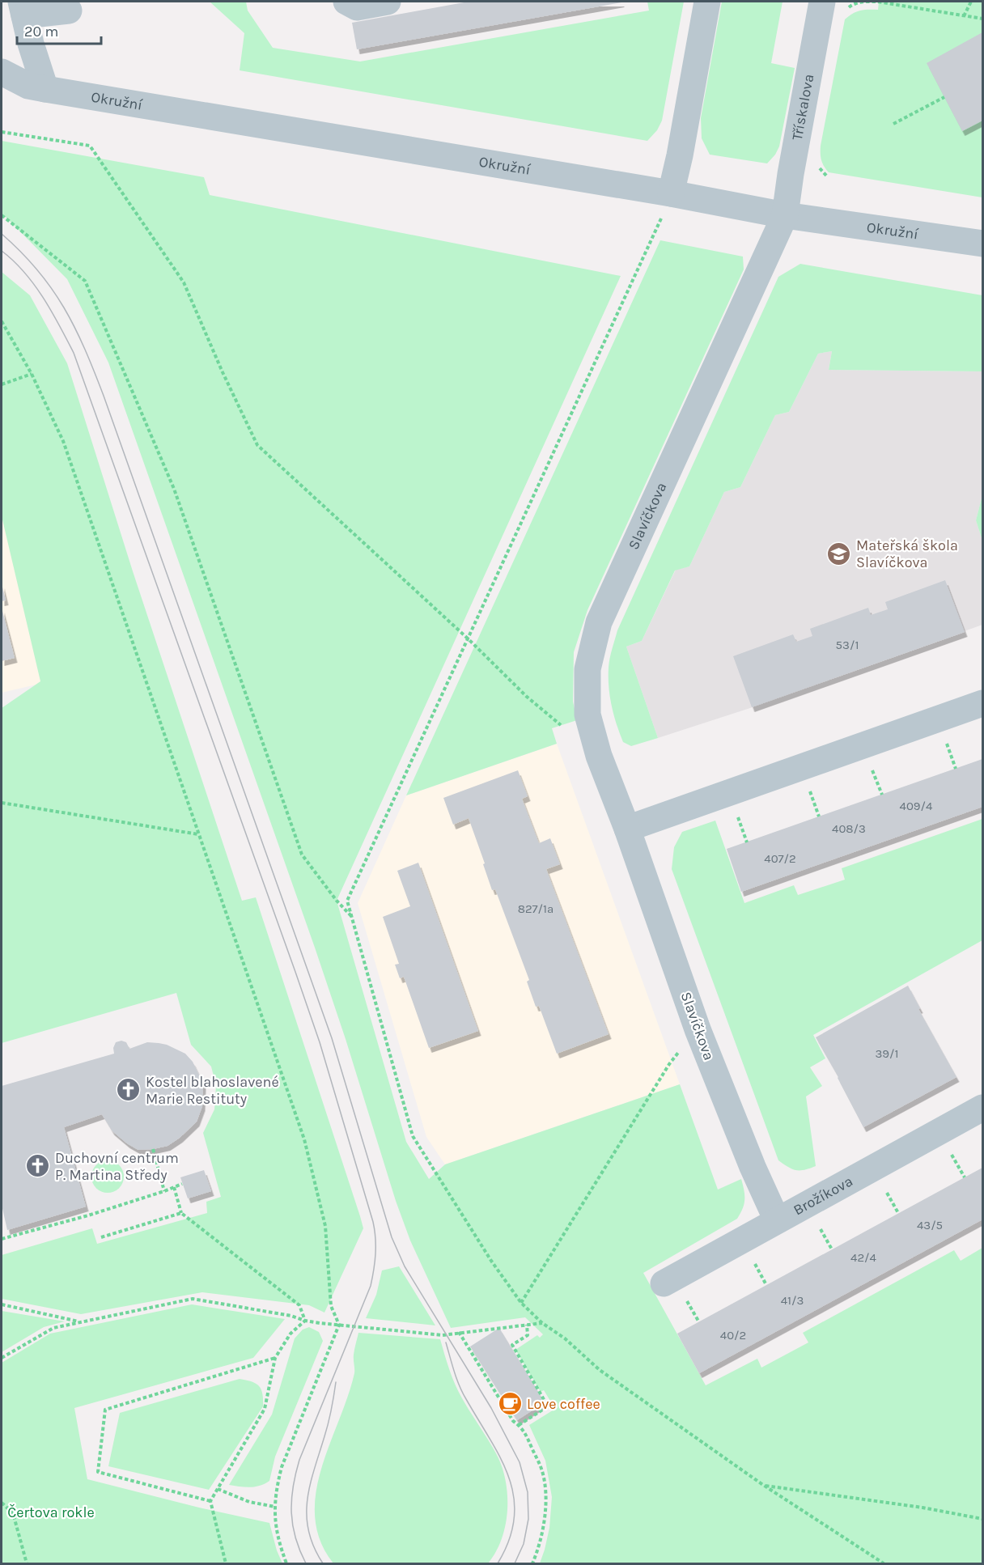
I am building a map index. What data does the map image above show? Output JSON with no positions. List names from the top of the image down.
{
  "streets": {
    "street": [
      "Okružní",
      "Třískalova",
      "Slavíčkova",
      "Brožíkova"
    ]
  },
  "crossings": [
    ["Okružní", "Třískalova"],
    ["Okružní", "Slavíčkova"],
    ["Třískalova", "Slavíčkova"],
    ["Slavíčkova", "Brožíkova"]
  ],
  "parks": ["Čertova rokle"],
  "places": {
    "school or university": ["Mateřská škola Slavíčkova"],
    "church": ["Kostel blahoslavené Marie Restituty", "Duchovní centrum P. Martina Středy"],
    "cafe": ["Love coffee"]
  },
  "house_numbers": [
    "53/1",
    "409/4",
    "408/3",
    "407/2",
    "827/1a",
    "39/1",
    "43/5",
    "42/4",
    "41/3",
    "40/2"
  ],
  "scale_bar": "20 m"
}
